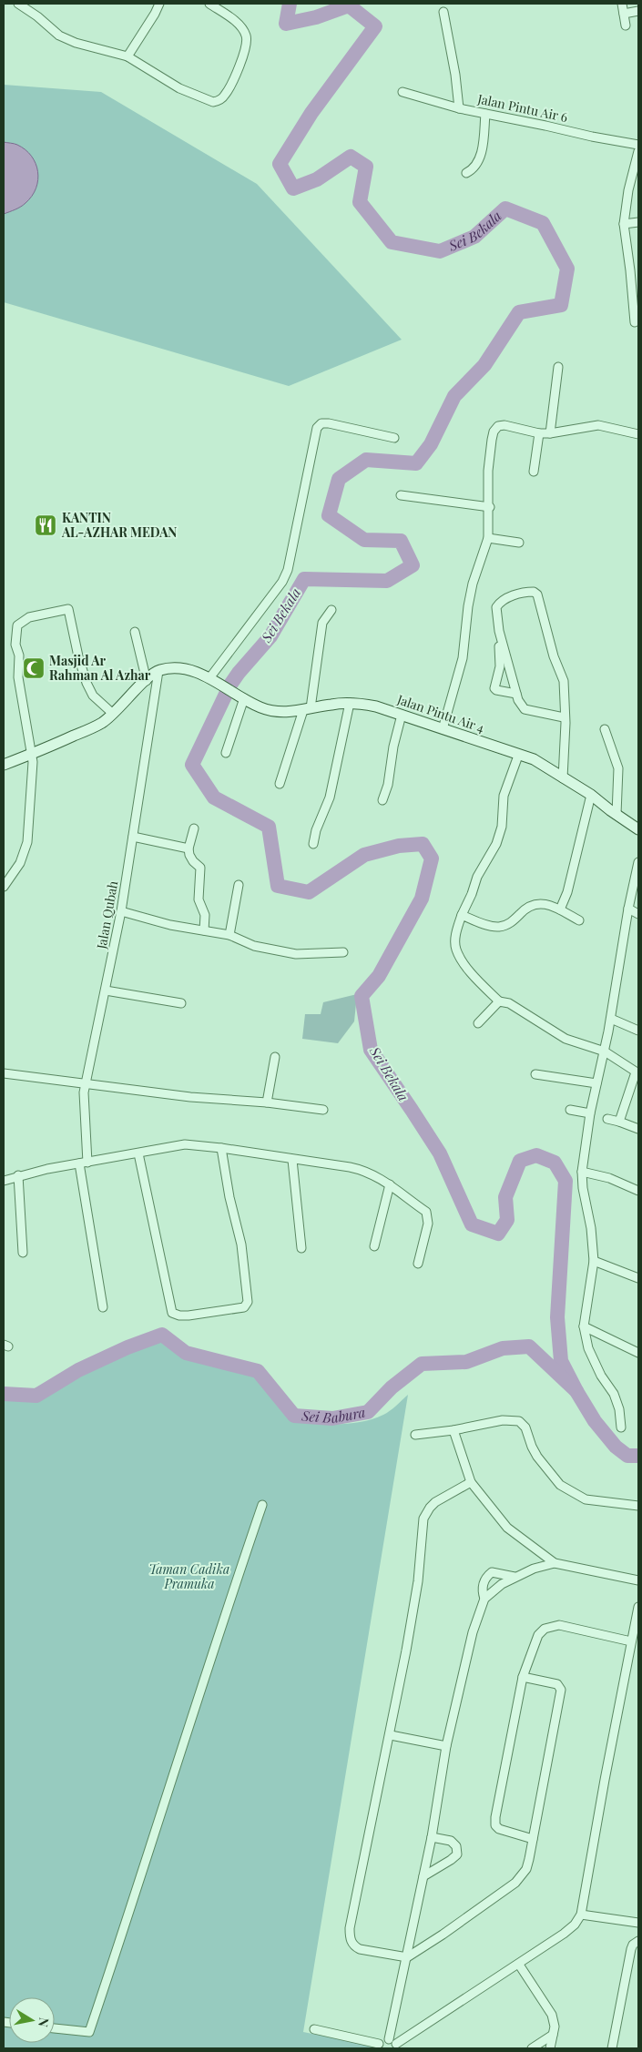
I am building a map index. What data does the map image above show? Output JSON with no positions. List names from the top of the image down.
{
  "streets": {
    "main road": ["Jalan Pintu Air 4"],
    "street": ["Jalan Pintu Air 6", "Jalan Qubah"]
  },
  "crossings": [
    ["Jalan Pintu Air 4", "Jalan Qubah"]
  ],
  "water": ["Sei Bekala", "Sei Babura"],
  "parks": ["Taman Cadika Pramuka"],
  "places": {
    "restaurant": ["KANTIN AL-AZHAR MEDAN"],
    "mosque": ["Masjid Ar Rahman Al Azhar"]
  },
  "north": "right"
}
